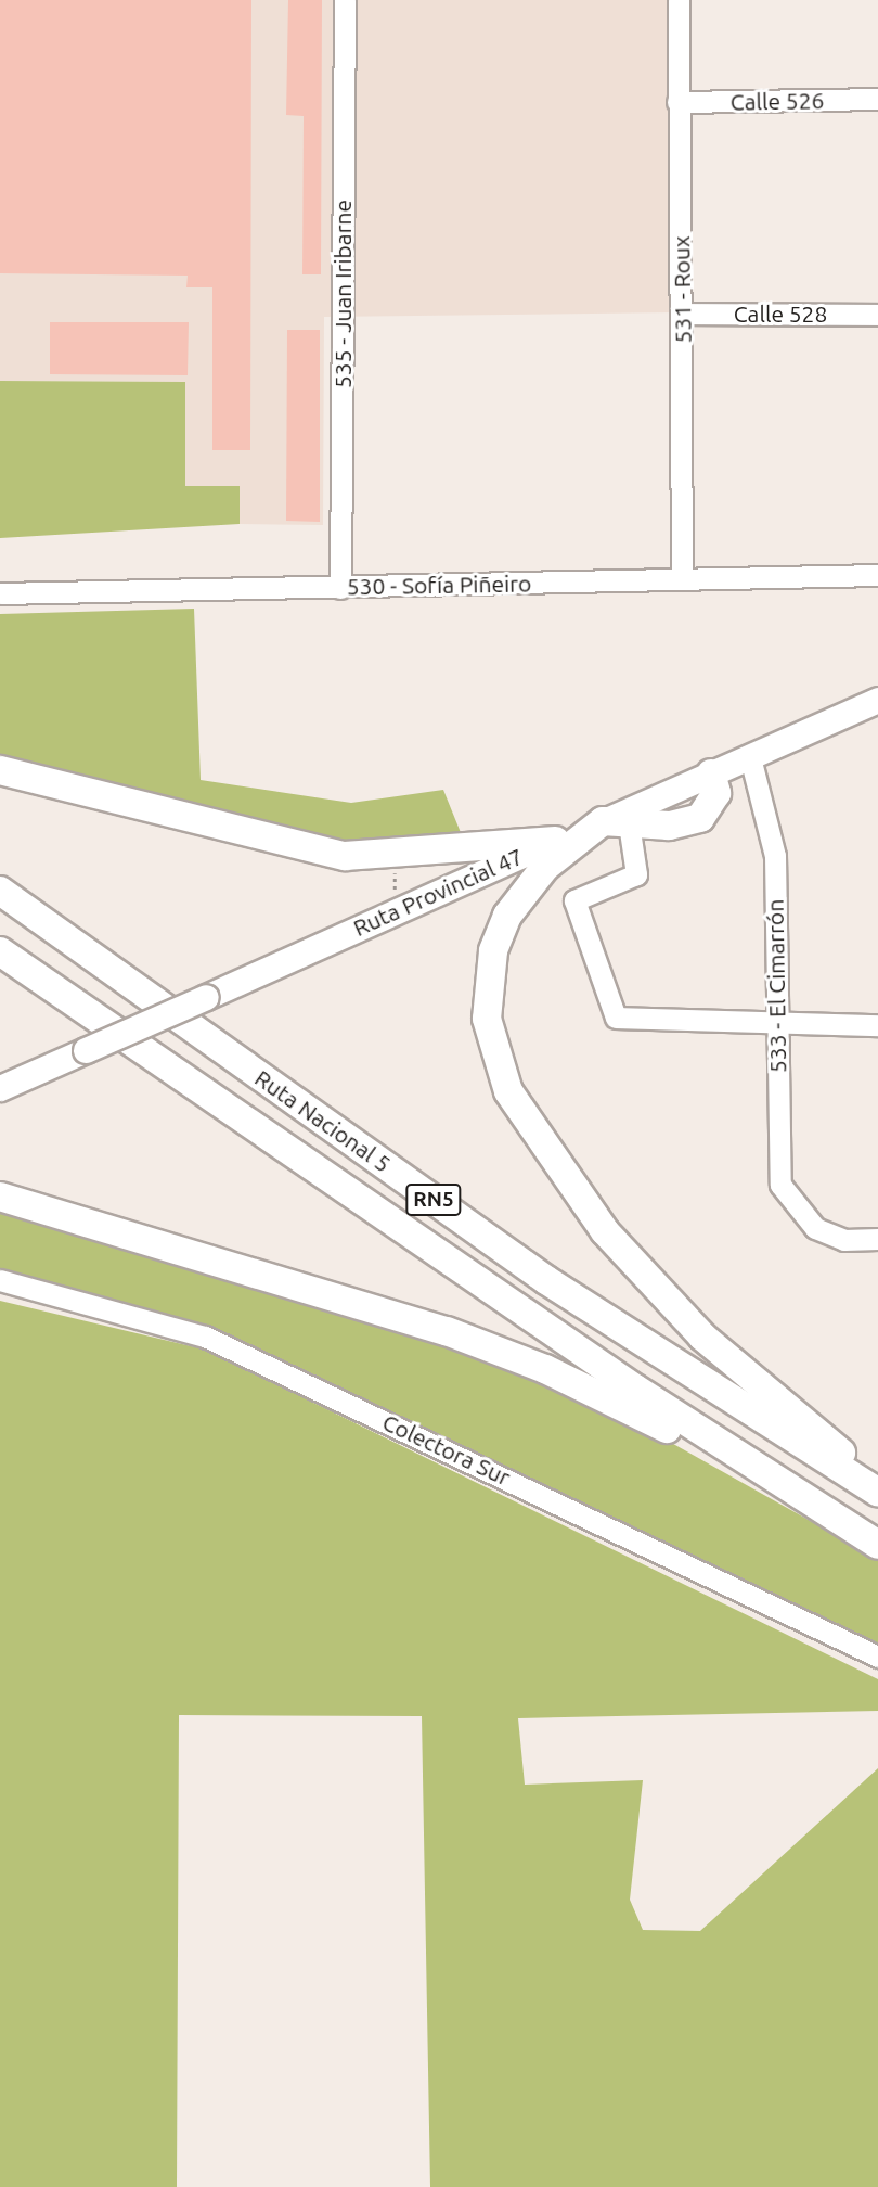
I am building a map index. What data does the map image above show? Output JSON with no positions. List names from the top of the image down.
{
  "streets": {
    "highway": ["Ruta Nacional 5", "RN5"],
    "main road": ["Ruta Provincial 47"],
    "street": [
      "Calle 526",
      "531 - Roux",
      "535 - Juan Iribarne",
      "Calle 528",
      "530 - Sofía Piñeiro",
      "533 - El Cimarrón",
      "Colectora Sur"
    ]
  },
  "crossings": [
    ["Calle 526", "531 - Roux"],
    ["531 - Roux", "Calle 528"],
    ["531 - Roux", "530 - Sofía Piñeiro"],
    ["535 - Juan Iribarne", "530 - Sofía Piñeiro"]
  ]
}
